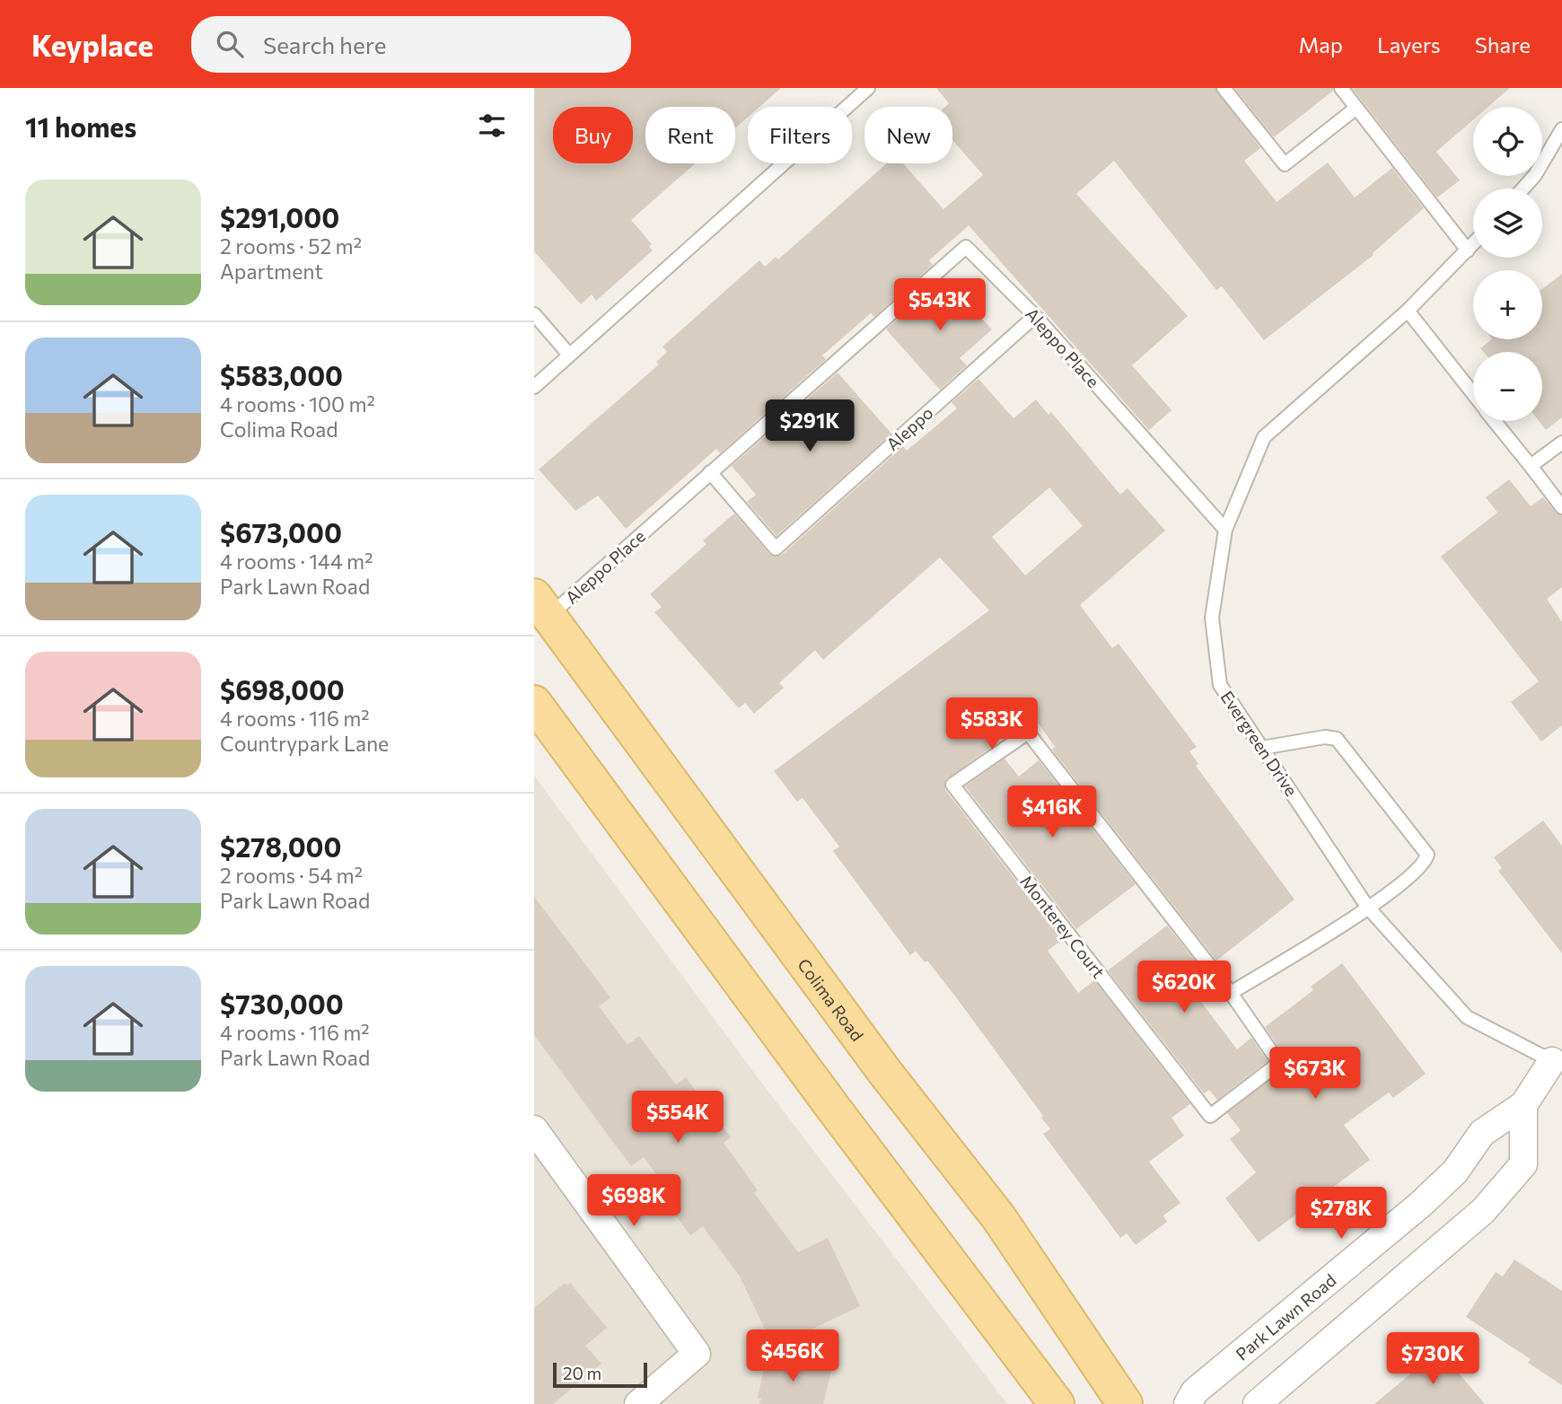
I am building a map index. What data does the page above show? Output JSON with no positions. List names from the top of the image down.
{
  "streets": {
    "main road": ["Colima Road"],
    "street": ["Park Lawn Road"],
    "lane": [
      "Aleppo Place",
      "Aleppo",
      "Evergreen Drive",
      "Monterey Court"
    ]
  },
  "crossings": [
    ["Aleppo Place", "Aleppo"],
    ["Aleppo Place", "Evergreen Drive"],
    ["Aleppo Place", "Colima Road"],
    ["Evergreen Drive", "Park Lawn Road"]
  ],
  "scale_bar": "20 m",
  "page": {
    "header": "Keyplace",
    "search": "Search here",
    "nav": ["Map", "Layers", "Share"],
    "heading": "11 homes",
    "map_buttons": ["+", "−"],
    "chip": [
      "Buy",
      "Rent",
      "Filters",
      "New"
    ],
    "list": [
      {
        "name": "$291,000",
        "note": "2 rooms · 52 m² · Apartment"
      },
      {
        "name": "$583,000",
        "note": "4 rooms · 100 m² · Colima Road"
      },
      {
        "name": "$673,000",
        "note": "4 rooms · 144 m² · Park Lawn Road"
      },
      {
        "name": "$698,000",
        "note": "4 rooms · 116 m² · Countrypark Lane"
      },
      {
        "name": "$278,000",
        "note": "2 rooms · 54 m² · Park Lawn Road"
      },
      {
        "name": "$730,000",
        "note": "4 rooms · 116 m² · Park Lawn Road"
      }
    ],
    "price": [
      "$543K",
      "$291K",
      "$583K",
      "$416K",
      "$620K",
      "$673K",
      "$554K",
      "$698K",
      "$278K",
      "$456K",
      "$730K"
    ],
    "scale": "20 m"
  }
}
